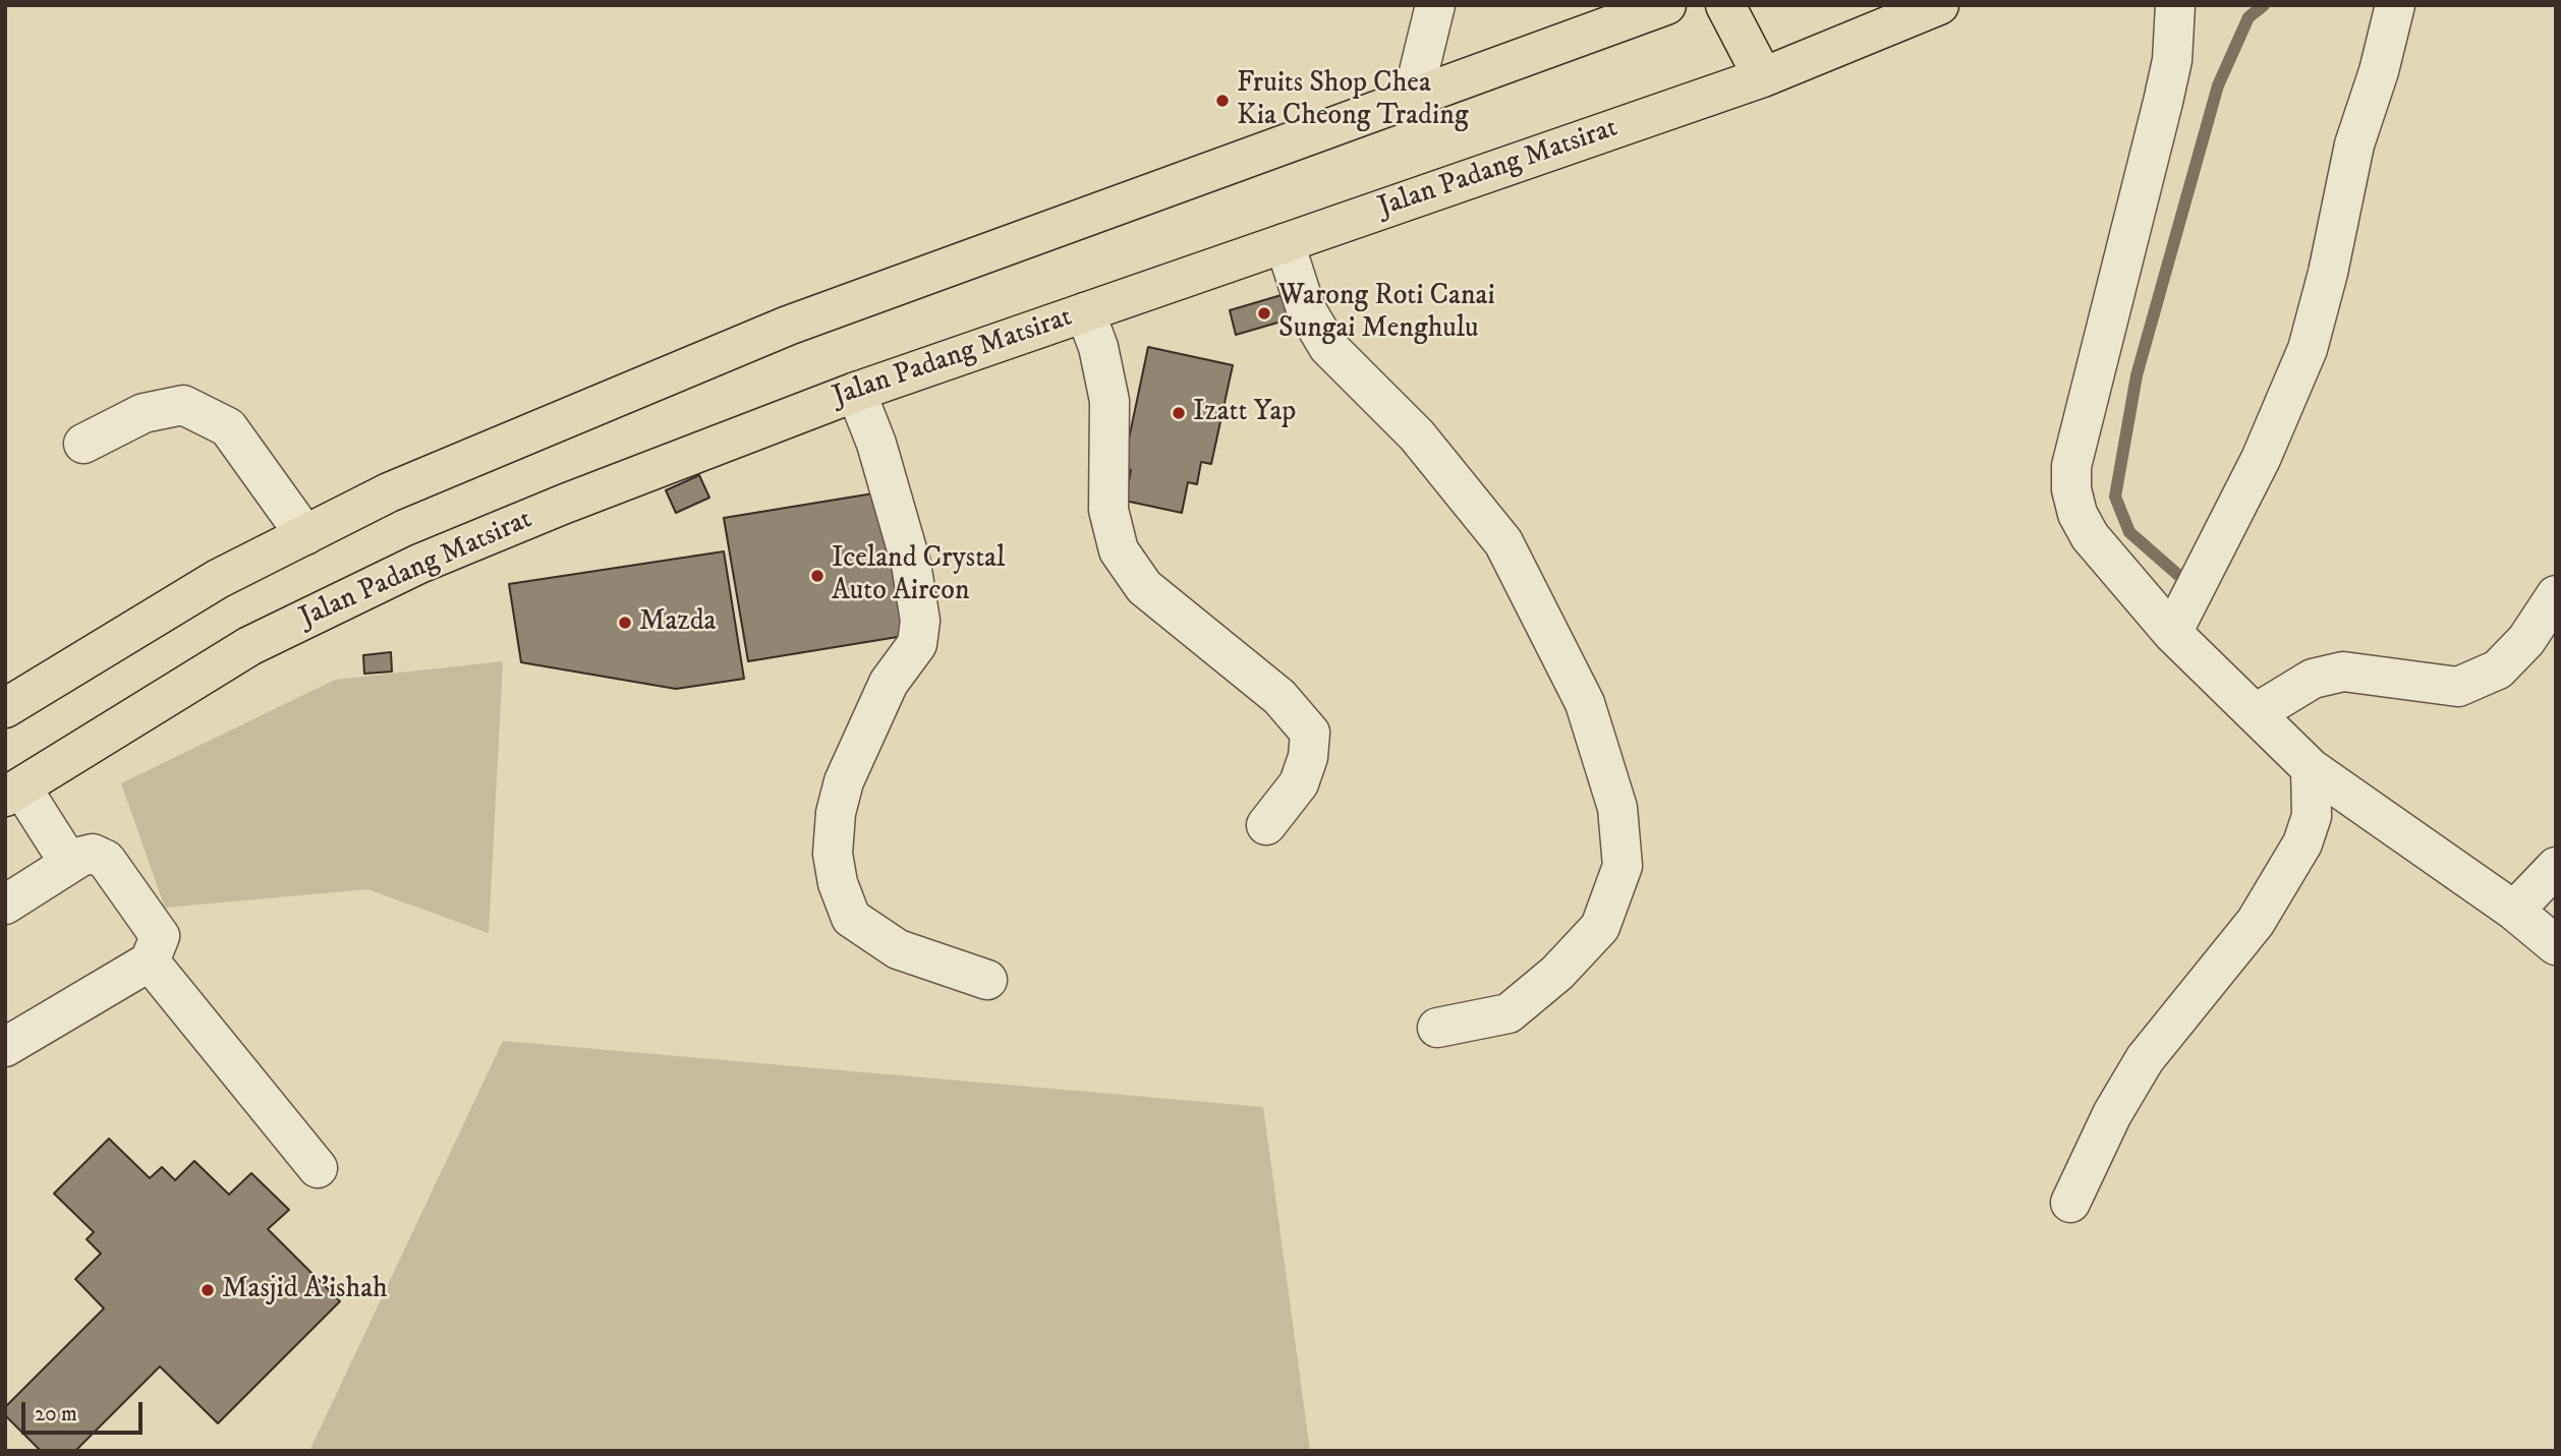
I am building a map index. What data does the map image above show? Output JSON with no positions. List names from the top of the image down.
{
  "streets": {
    "main road": ["Jalan Padang Matsirat"]
  },
  "places": [
    "Fruits Shop Chea Kia Cheong Trading",
    "Warong Roti Canai Sungai Menghulu",
    "Izatt Yap",
    "Iceland Crystal Auto Aircon",
    "Mazda",
    "Masjid A'ishah"
  ],
  "scale_bar": "20 m"
}
